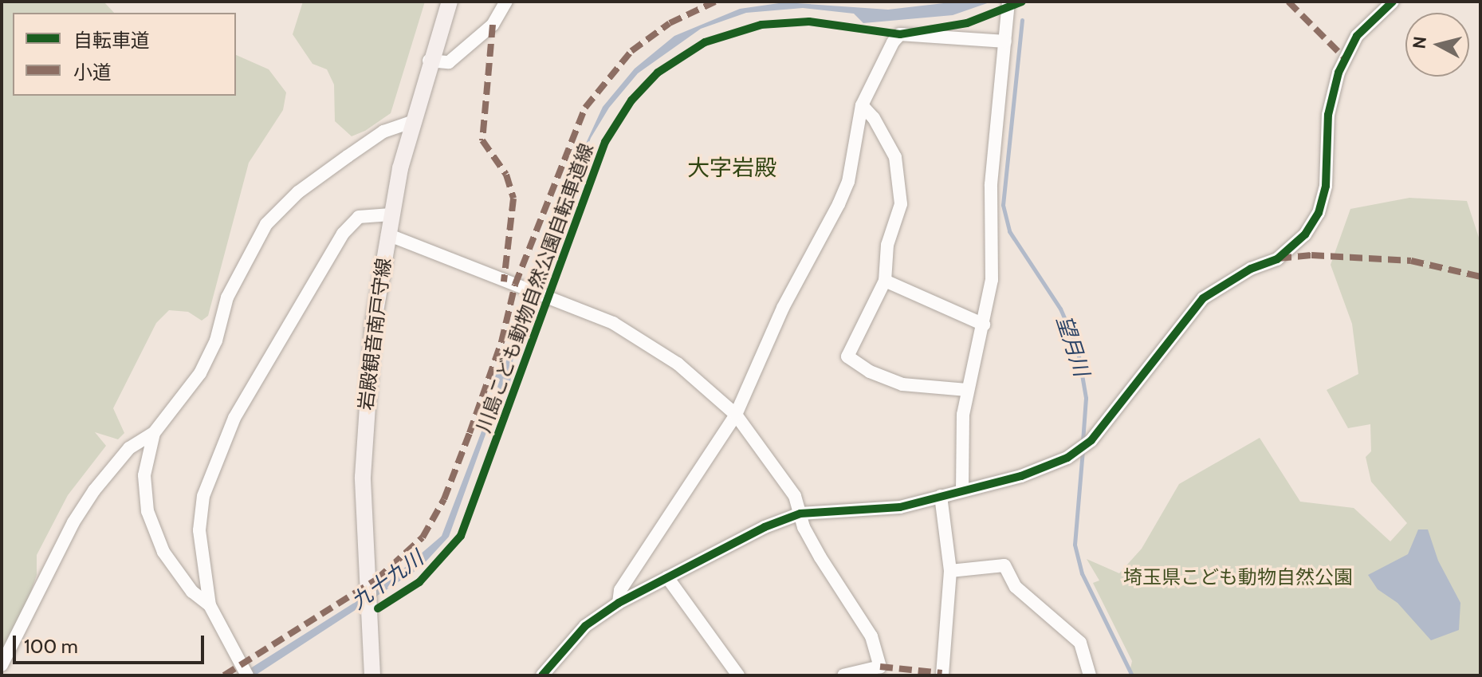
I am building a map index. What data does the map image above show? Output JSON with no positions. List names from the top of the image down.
{
  "streets": {
    "main road": ["岩殿観音南戸守線"],
    "cycle path": ["川島こども動物自然公園自転車道線"]
  },
  "districts": ["大字岩殿"],
  "water": ["望月川", "九十九川"],
  "parks": ["埼玉県こども動物自然公園"],
  "legend": ["自転車道", "小道"],
  "scale_bar": "100 m",
  "north": "left"
}
